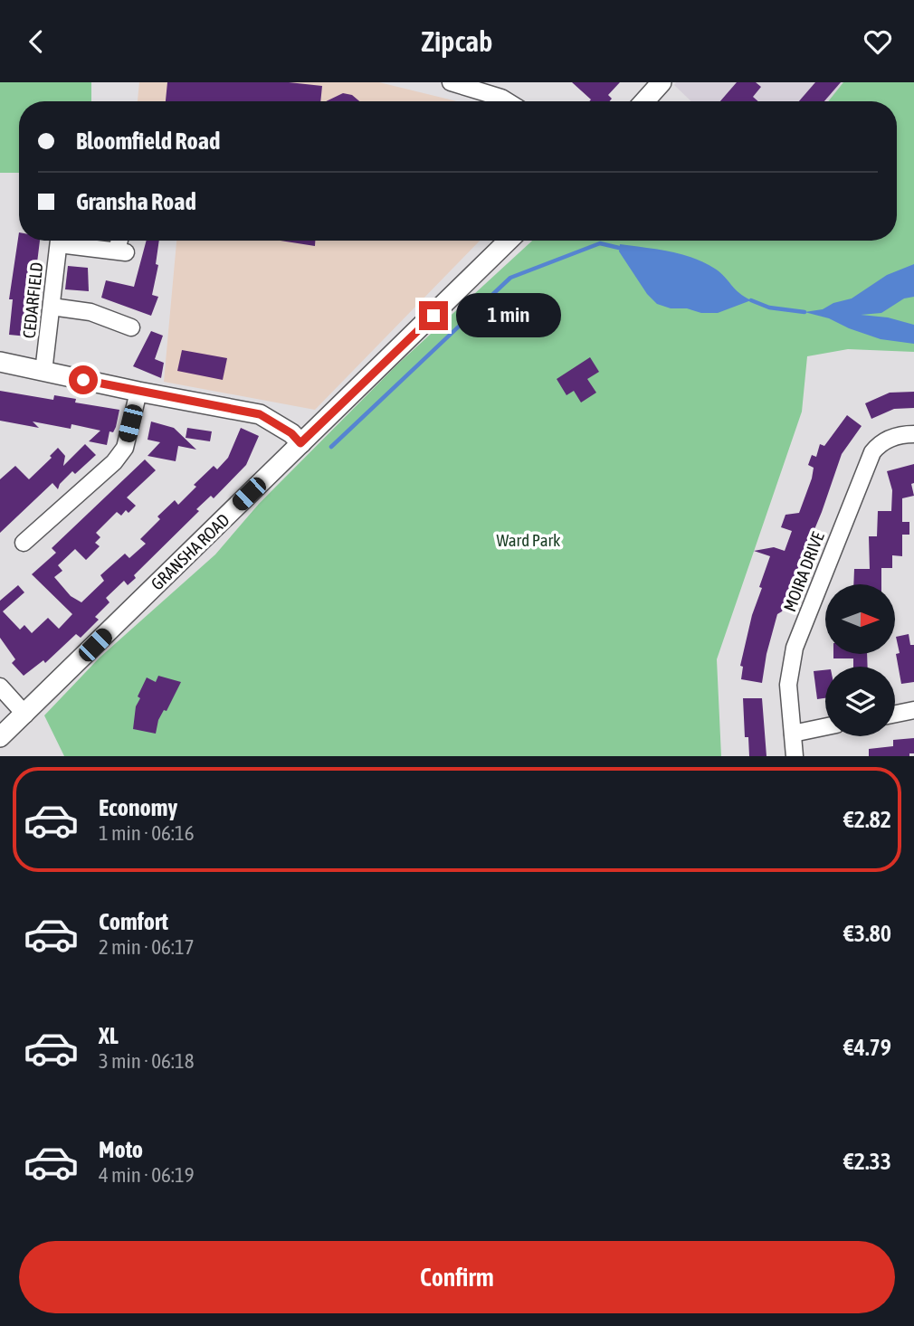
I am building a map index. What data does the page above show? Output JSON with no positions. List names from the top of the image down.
{
  "streets": {
    "street": ["CEDARFIELD", "GRANSHA ROAD", "MOIRA DRIVE"]
  },
  "parks": ["Ward Park"],
  "north": "right",
  "page": {
    "header": "Zipcab",
    "banner": ["Bloomfield Road", "Gransha Road"],
    "bubble": "1 min",
    "list": [
      {
        "name": "Economy",
        "note": "1 min · 06:16",
        "value": "€2.82"
      },
      {
        "name": "Comfort",
        "note": "2 min · 06:17",
        "value": "€3.80"
      },
      {
        "name": "XL",
        "note": "3 min · 06:18",
        "value": "€4.79"
      },
      {
        "name": "Moto",
        "note": "4 min · 06:19",
        "value": "€2.33"
      }
    ],
    "buttons": "Confirm"
  }
}
